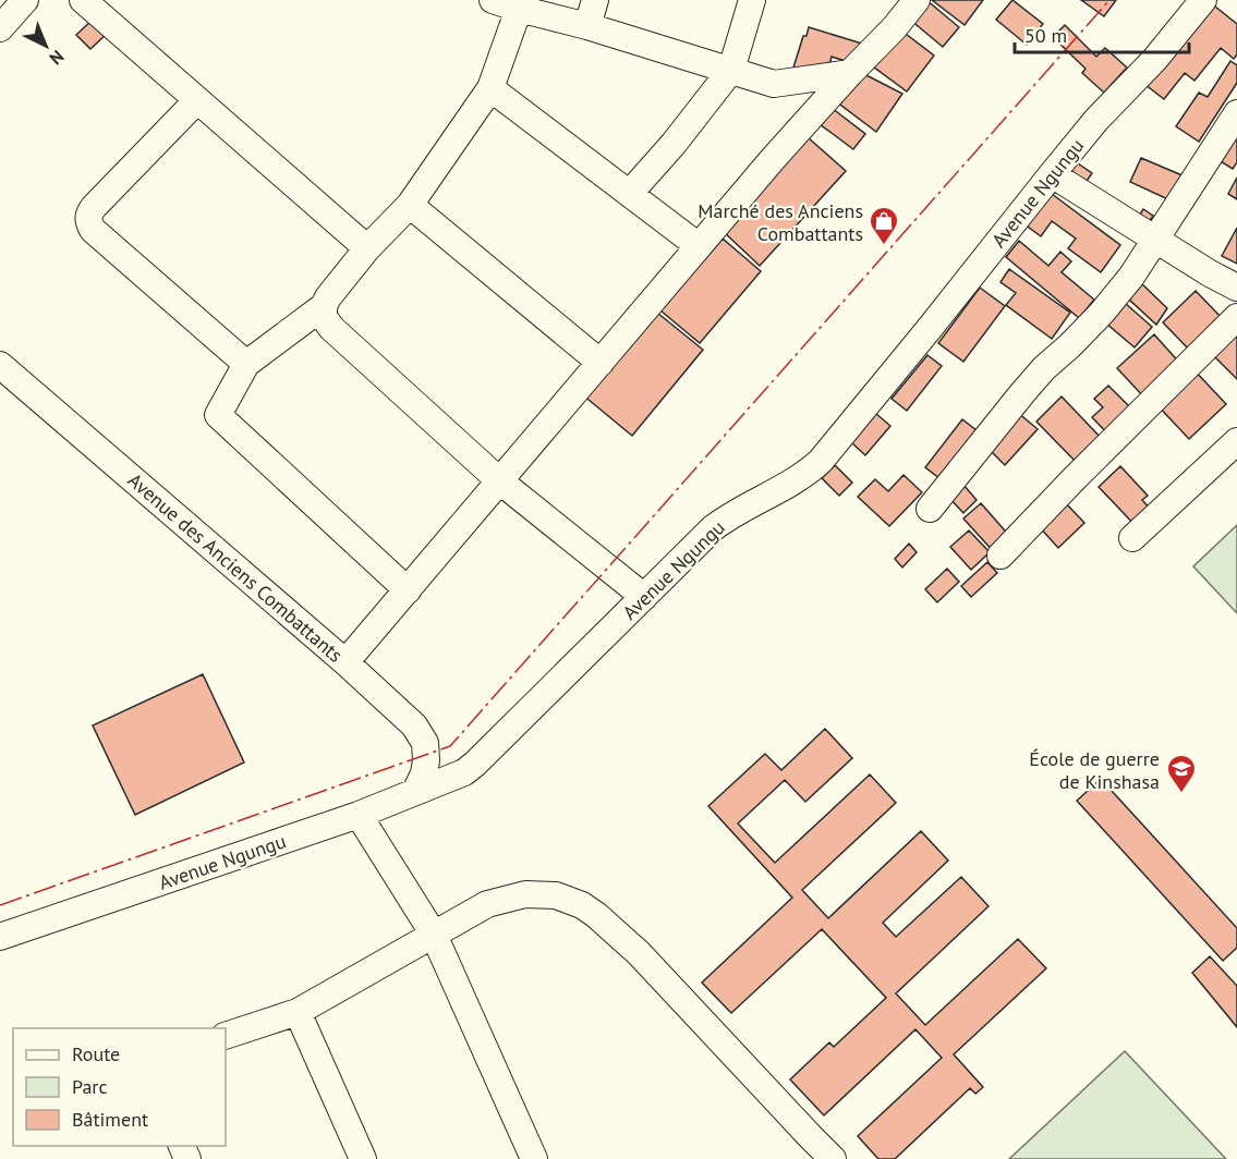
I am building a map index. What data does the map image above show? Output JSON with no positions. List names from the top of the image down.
{
  "streets": {
    "street": ["Avenue Ngungu", "Avenue des Anciens Combattants"]
  },
  "crossings": [
    ["Avenue Ngungu", "Avenue des Anciens Combattants"]
  ],
  "places": {
    "shop": ["Marché des Anciens Combattants"],
    "school or university": ["École de guerre de Kinshasa"]
  },
  "legend": ["Route", "Parc", "Bâtiment"],
  "scale_bar": "50 m",
  "north": "bottom right"
}
